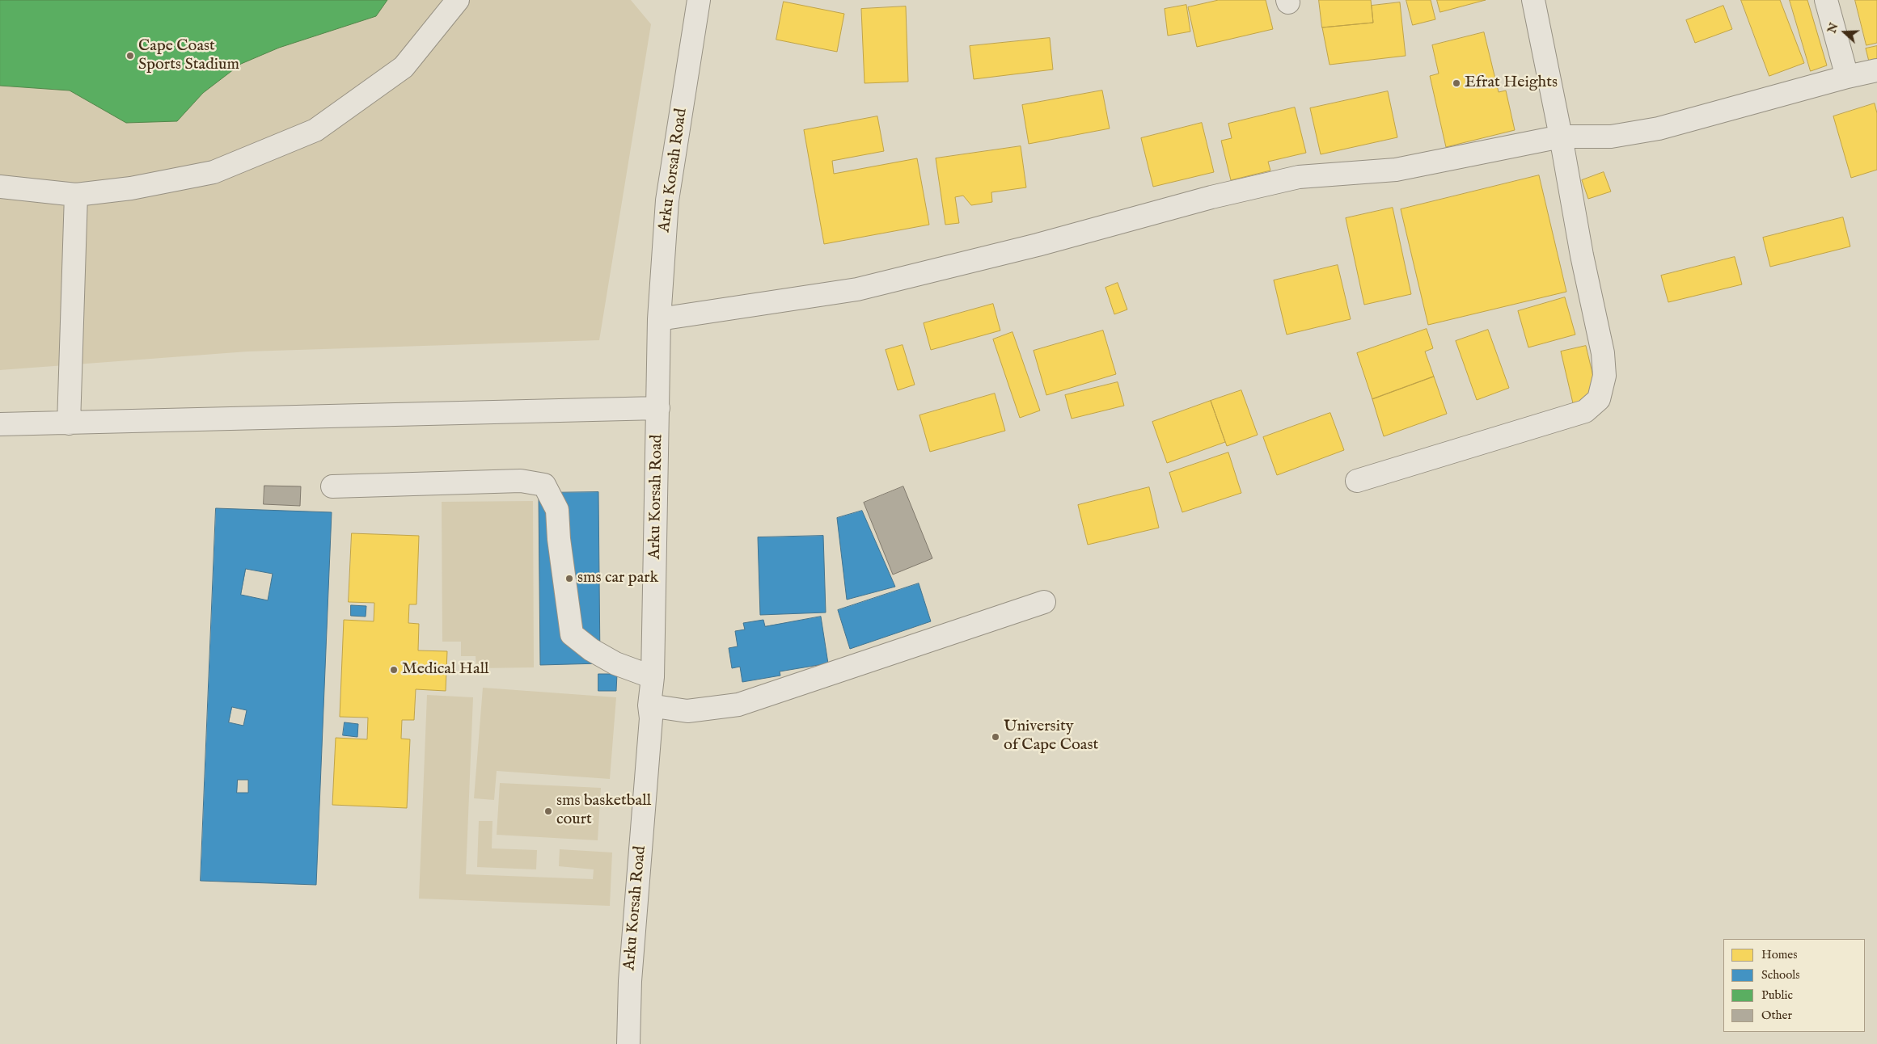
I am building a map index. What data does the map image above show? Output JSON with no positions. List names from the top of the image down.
{
  "streets": {
    "street": ["Arku Korsah Road"]
  },
  "places": [
    "Cape Coast Sports Stadium",
    "Efrat Heights",
    "sms car park",
    "Medical Hall",
    "University of Cape Coast",
    "sms basketball court"
  ],
  "legend": [
    "Homes",
    "Schools",
    "Public",
    "Other"
  ],
  "north": "left"
}
